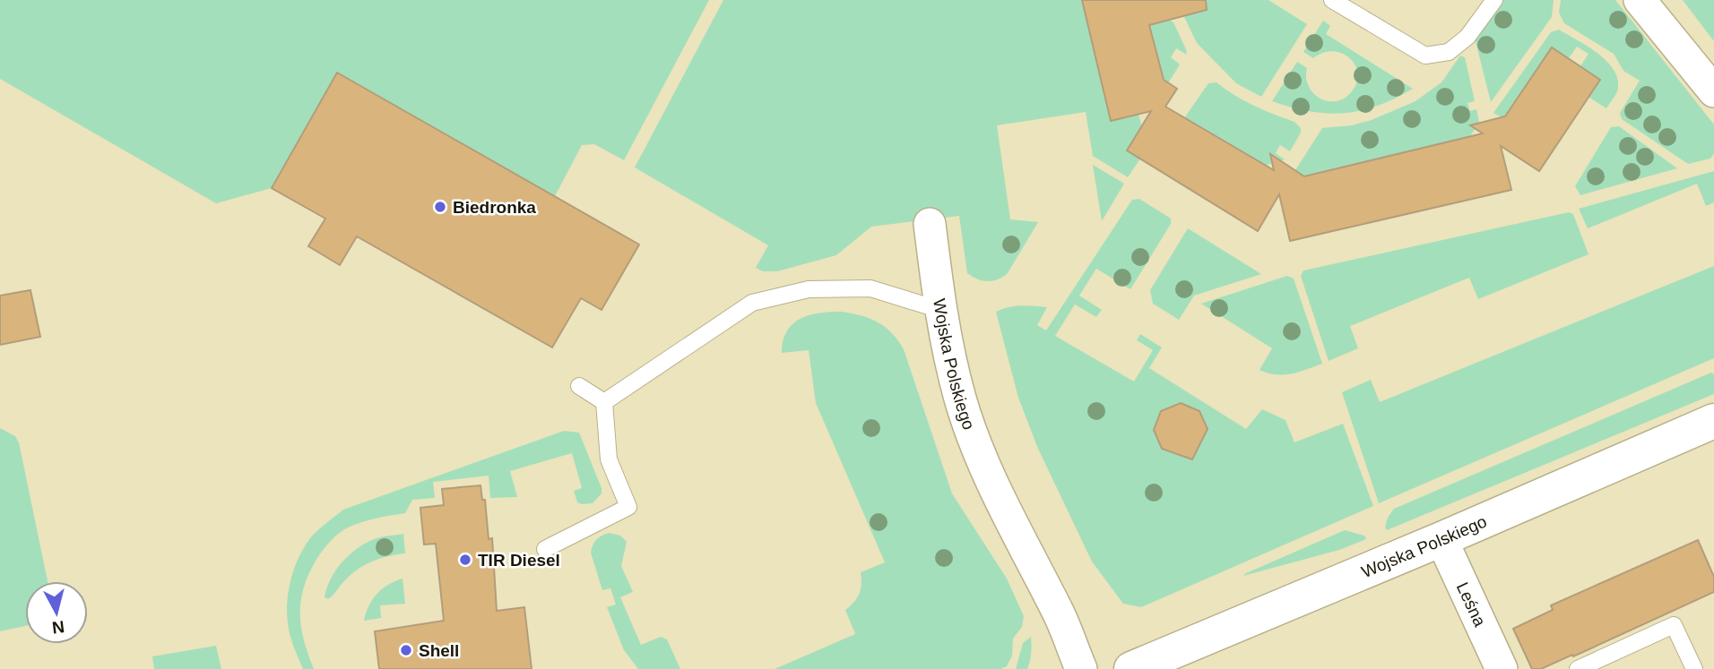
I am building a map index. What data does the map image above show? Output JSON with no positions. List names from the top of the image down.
{
  "streets": {
    "main road": ["Wojska Polskiego"],
    "street": ["Leśna"]
  },
  "crossings": [
    ["Wojska Polskiego", "Leśna"]
  ],
  "places": ["Biedronka", "TIR Diesel", "Shell"],
  "north": "bottom"
}
